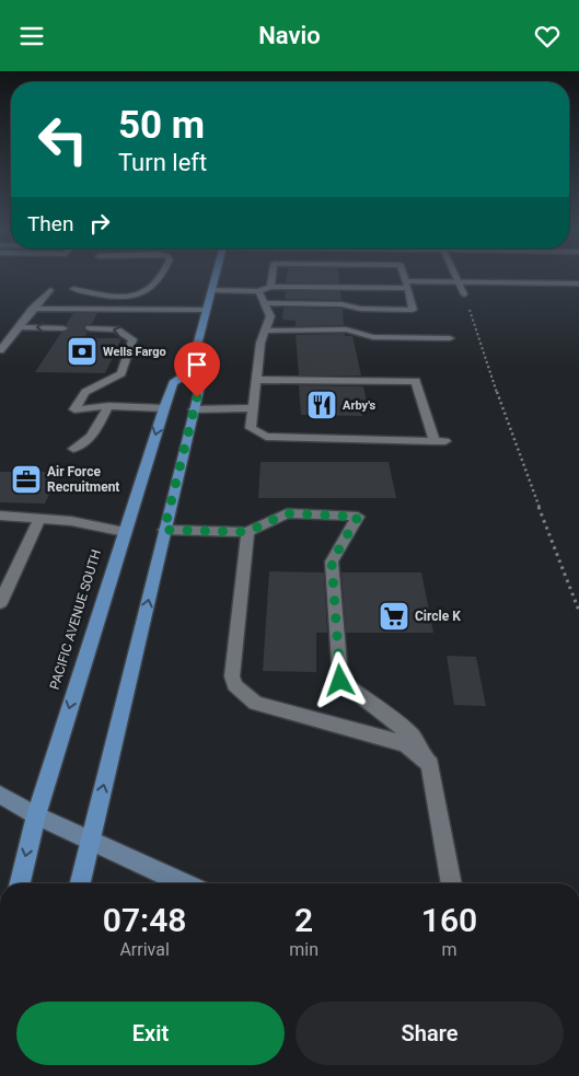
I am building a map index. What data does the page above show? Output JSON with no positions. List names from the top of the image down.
{
  "streets": {
    "main road": ["PACIFIC AVENUE SOUTH"]
  },
  "places": {
    "bank": ["Wells Fargo"],
    "restaurant": ["Arby's"],
    "office": ["Air Force Recruitment"],
    "supermarket": ["Circle K"]
  },
  "page": {
    "header": "Navio",
    "turn": ["50 m", "Turn left"],
    "then": "Then",
    "eta": [
      "07:48",
      "Arrival",
      "2",
      "min",
      "160",
      "m"
    ],
    "buttons": ["Exit", "Share"]
  }
}
